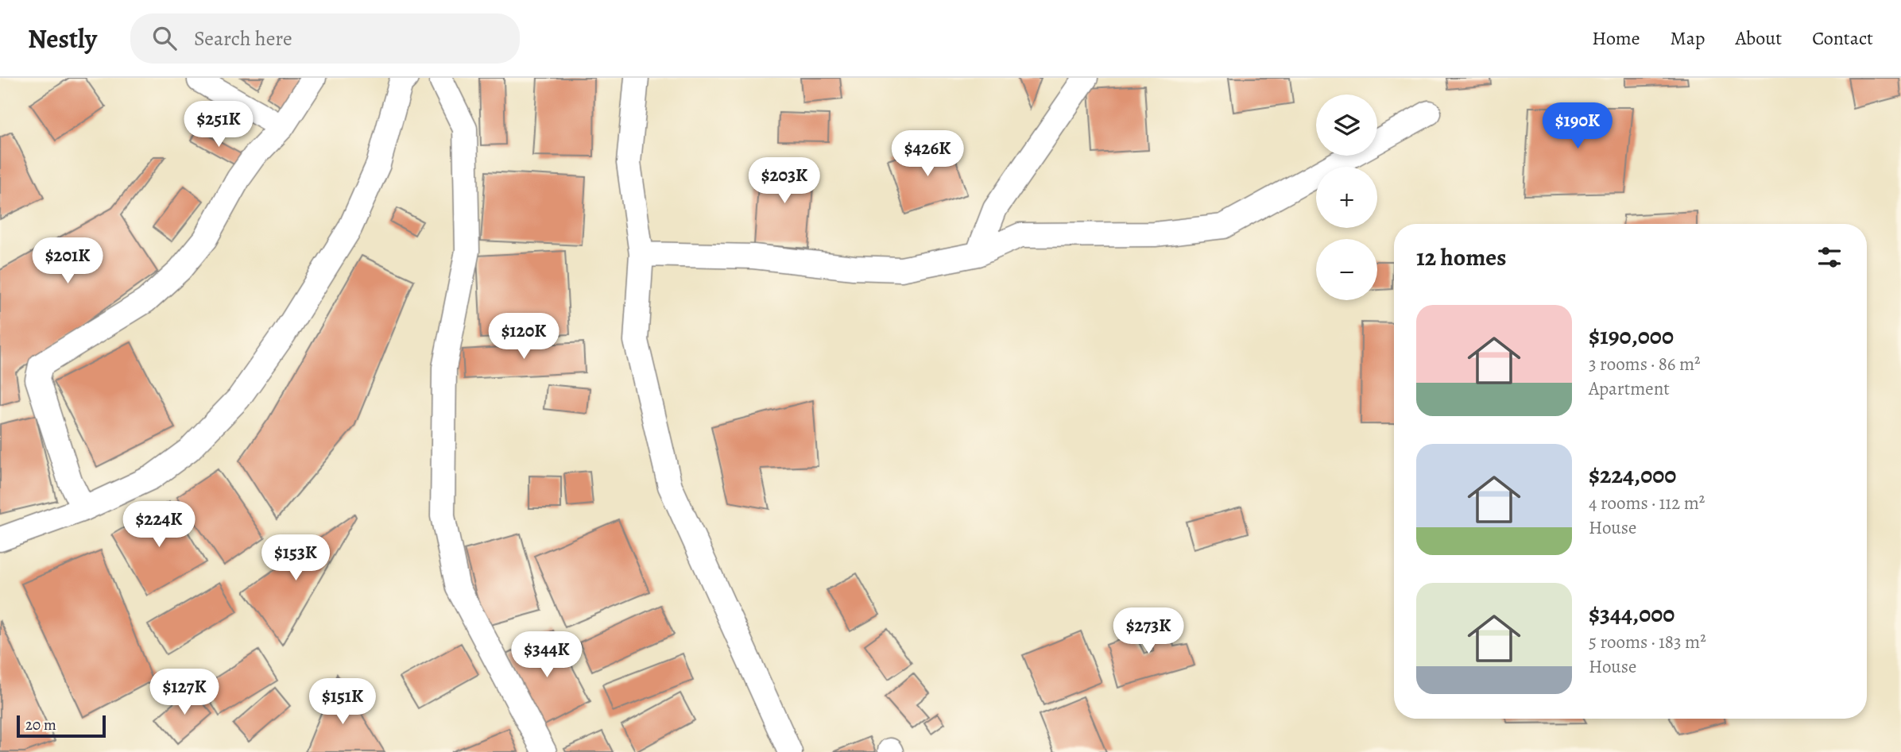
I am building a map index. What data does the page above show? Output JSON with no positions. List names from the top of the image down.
{
  "scale_bar": "20 m",
  "page": {
    "header": "Nestly",
    "search": "Search here",
    "nav": [
      "Home",
      "Map",
      "About",
      "Contact"
    ],
    "map_buttons": ["+", "−"],
    "price": [
      "$251K",
      "$190K",
      "$426K",
      "$203K",
      "$201K",
      "$120K",
      "$224K",
      "$153K",
      "$273K",
      "$344K",
      "$127K",
      "$151K"
    ],
    "heading": "12 homes",
    "list": [
      {
        "name": "$190,000",
        "note": "3 rooms · 86 m² · Apartment"
      },
      {
        "name": "$224,000",
        "note": "4 rooms · 112 m² · House"
      },
      {
        "name": "$344,000",
        "note": "5 rooms · 183 m² · House"
      }
    ],
    "scale": "20 m"
  }
}
